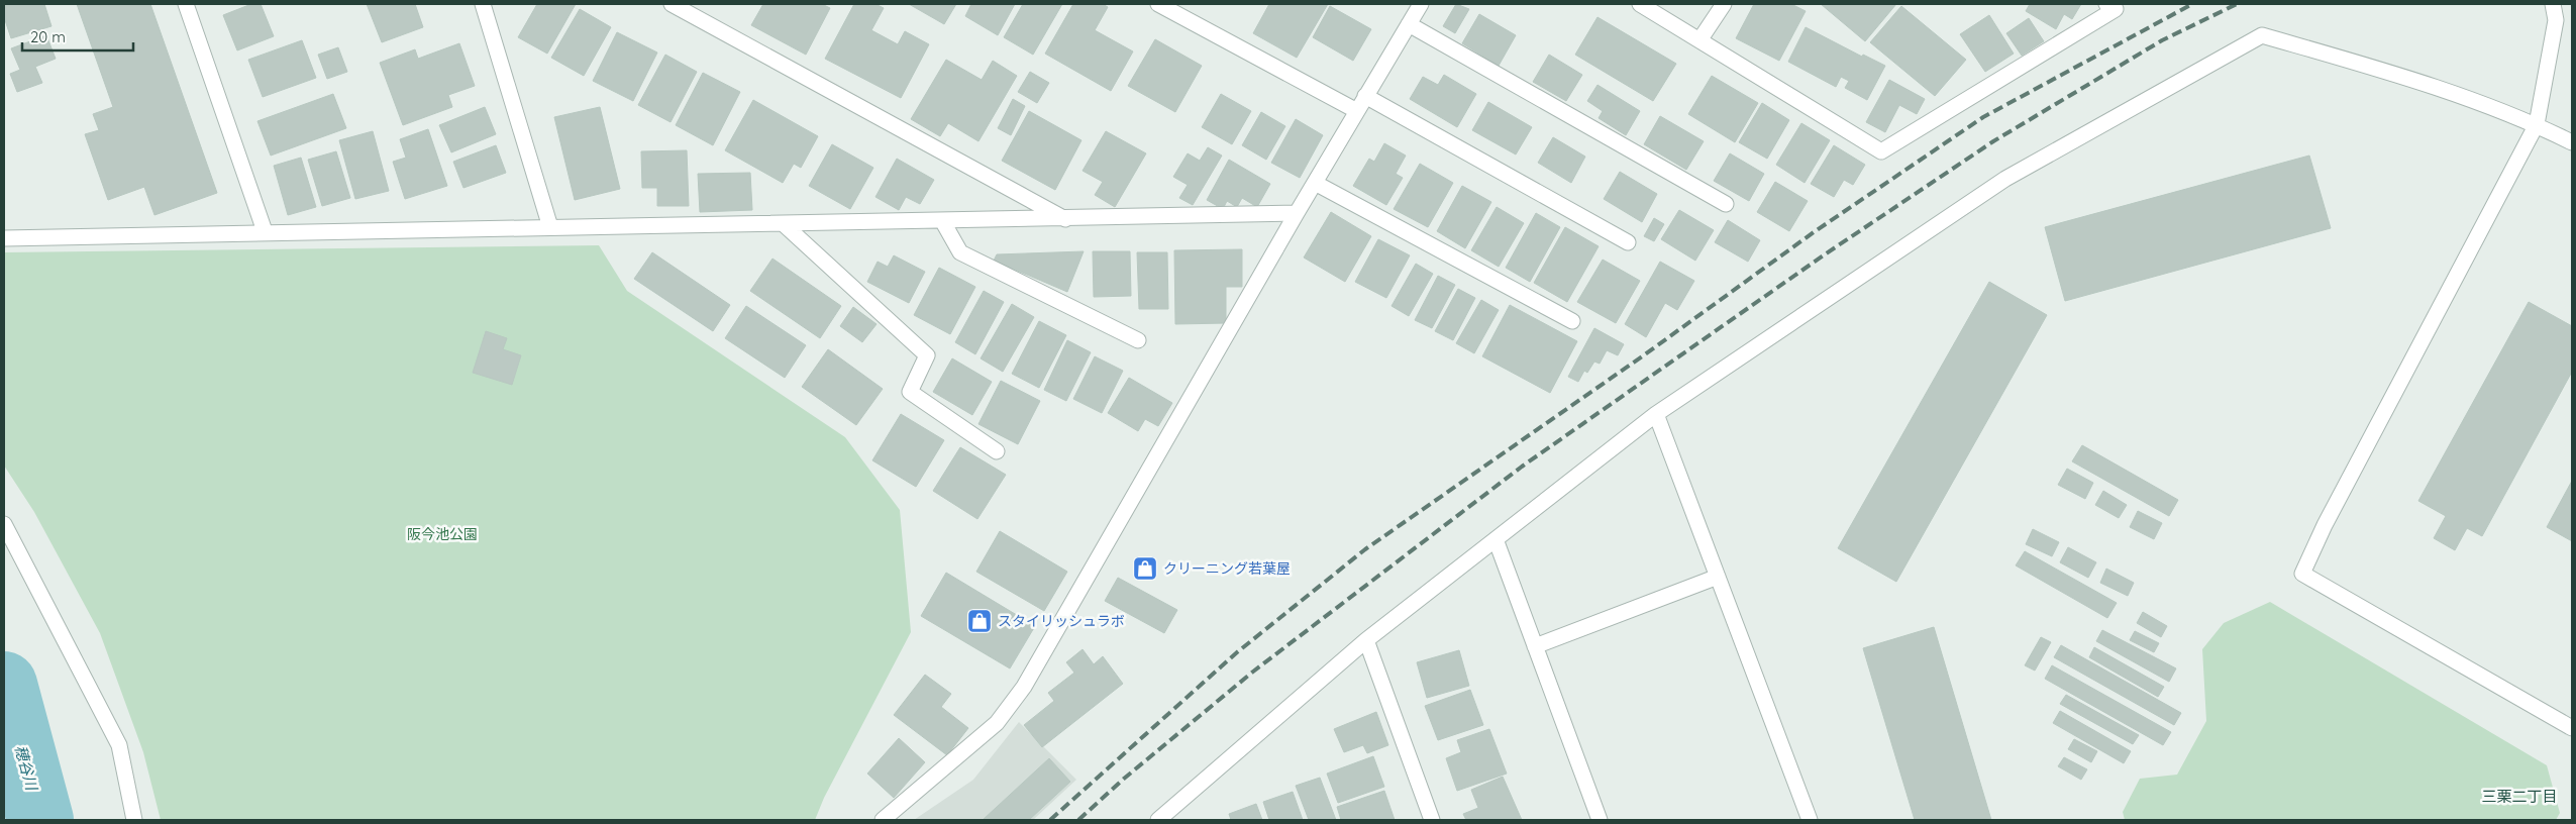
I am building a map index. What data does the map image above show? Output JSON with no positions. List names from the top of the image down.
{
  "districts": ["三栗二丁目"],
  "water": ["穂谷川"],
  "parks": ["阪今池公園"],
  "places": {
    "shop": ["クリーニング若葉屋", "スタイリッシュラボ"]
  },
  "scale_bar": "20 m"
}
